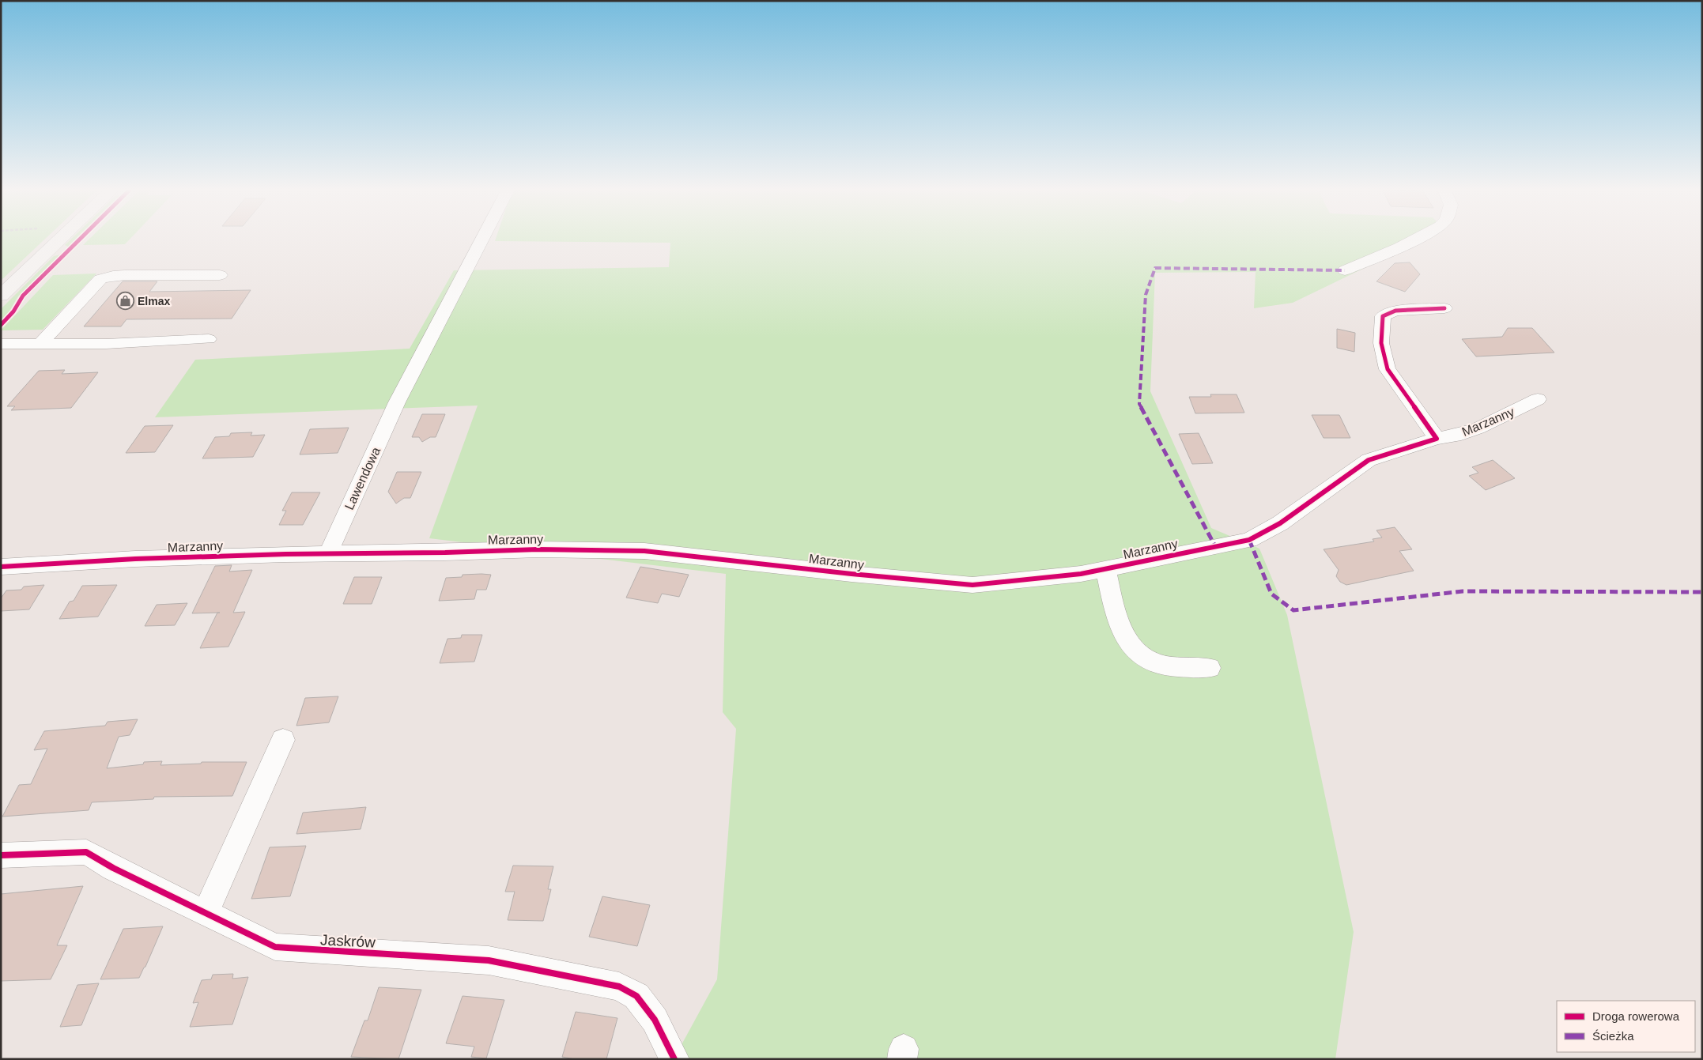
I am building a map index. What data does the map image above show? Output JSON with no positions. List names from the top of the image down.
{
  "streets": {
    "street": ["Marzanny", "Lawendowa", "Jaskrów"]
  },
  "crossings": [
    ["Marzanny", "Lawendowa"]
  ],
  "places": {
    "shop": ["Elmax"]
  },
  "legend": ["Droga rowerowa", "Ścieżka"]
}
